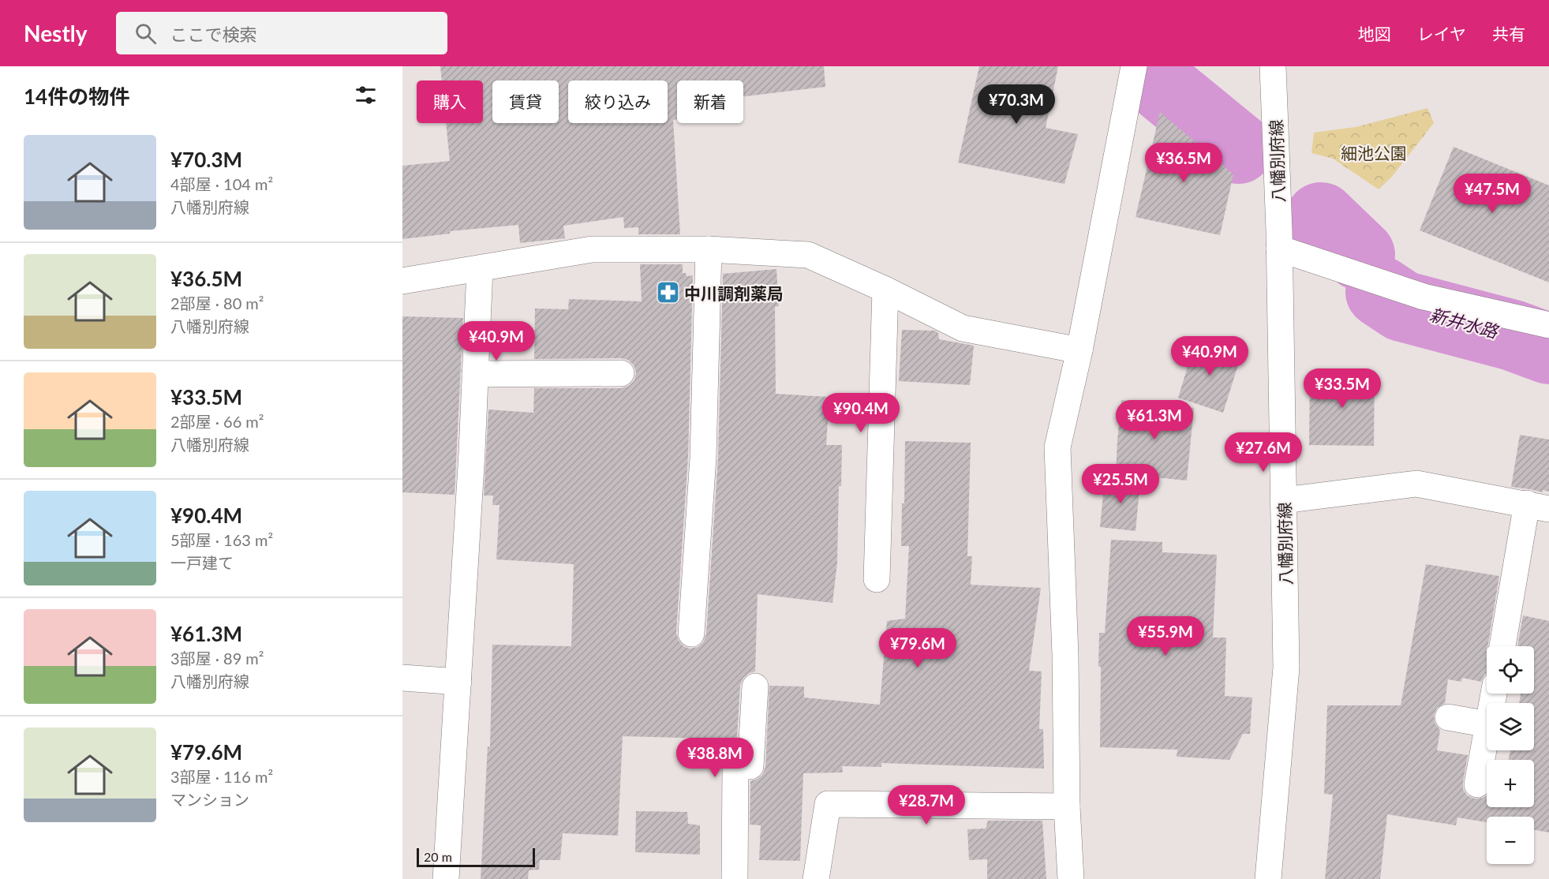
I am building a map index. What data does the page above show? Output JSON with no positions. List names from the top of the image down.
{
  "streets": {
    "street": ["八幡別府線"]
  },
  "water": ["新井水路"],
  "parks": ["細池公園"],
  "places": {
    "pharmacy": ["中川調剤薬局"]
  },
  "scale_bar": "20 m",
  "page": {
    "header": "Nestly",
    "search": "ここで検索",
    "nav": ["地図", "レイヤ", "共有"],
    "heading": "14件の物件",
    "chip": [
      "購入",
      "賃貸",
      "絞り込み",
      "新着"
    ],
    "price": [
      "¥70.3M",
      "¥36.5M",
      "¥47.5M",
      "¥40.9M",
      "¥40.9M",
      "¥33.5M",
      "¥90.4M",
      "¥61.3M",
      "¥27.6M",
      "¥25.5M",
      "¥55.9M",
      "¥79.6M",
      "¥38.8M",
      "¥28.7M"
    ],
    "list": [
      {
        "name": "¥70.3M",
        "note": "4部屋 · 104 m² · 八幡別府線"
      },
      {
        "name": "¥36.5M",
        "note": "2部屋 · 80 m² · 八幡別府線"
      },
      {
        "name": "¥33.5M",
        "note": "2部屋 · 66 m² · 八幡別府線"
      },
      {
        "name": "¥90.4M",
        "note": "5部屋 · 163 m² · 一戸建て"
      },
      {
        "name": "¥61.3M",
        "note": "3部屋 · 89 m² · 八幡別府線"
      },
      {
        "name": "¥79.6M",
        "note": "3部屋 · 116 m² · マンション"
      }
    ],
    "map_buttons": ["+", "−"],
    "scale": "20 m"
  }
}
